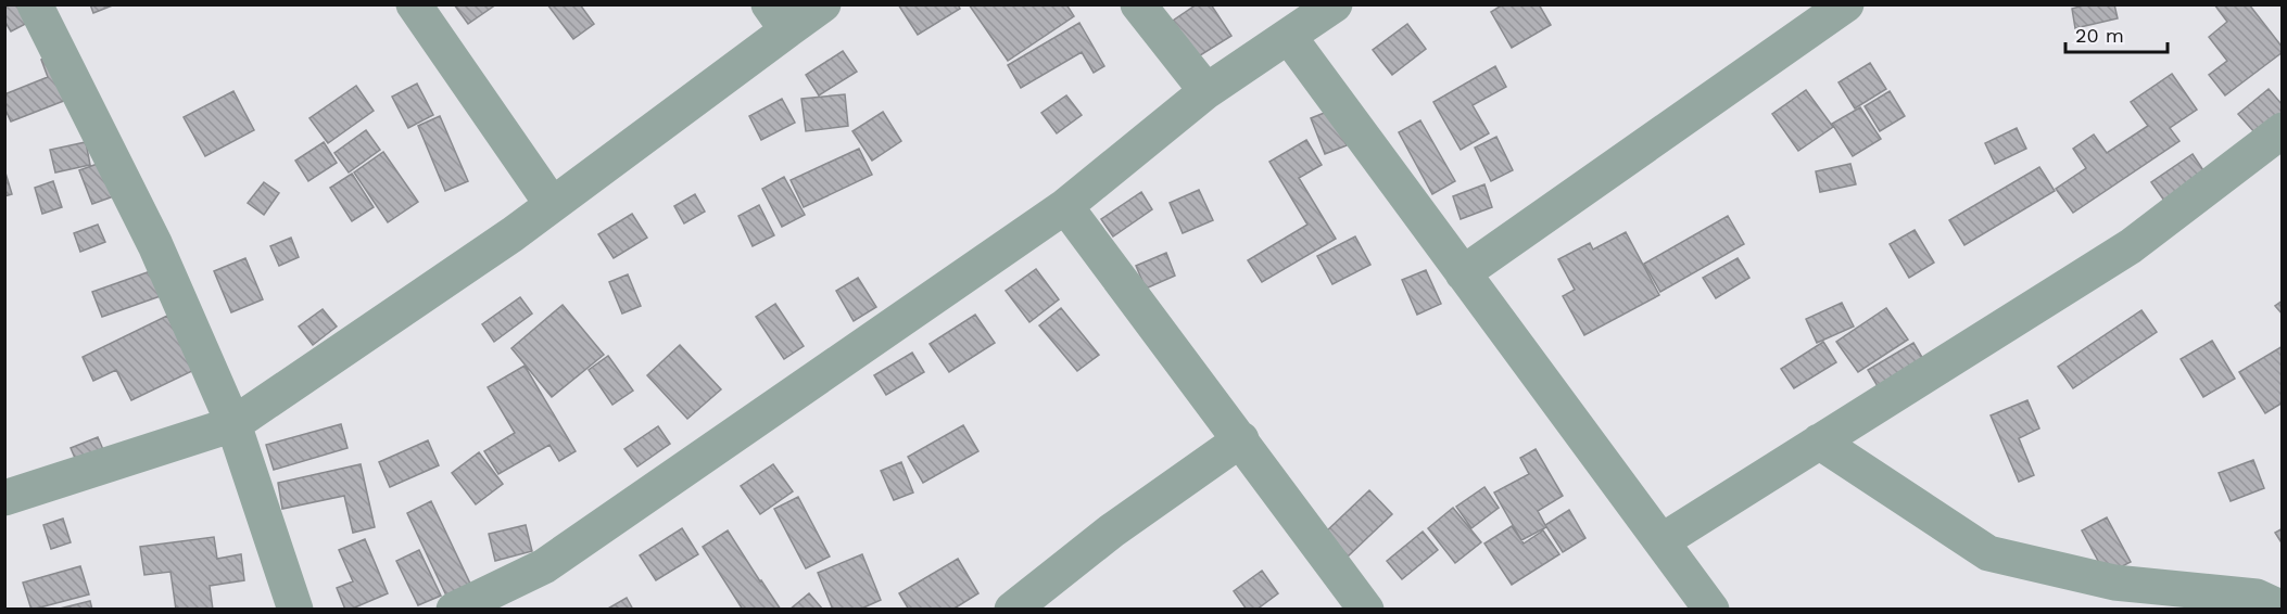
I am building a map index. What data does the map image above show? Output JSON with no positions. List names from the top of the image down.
{
  "scale_bar": "20 m"
}
